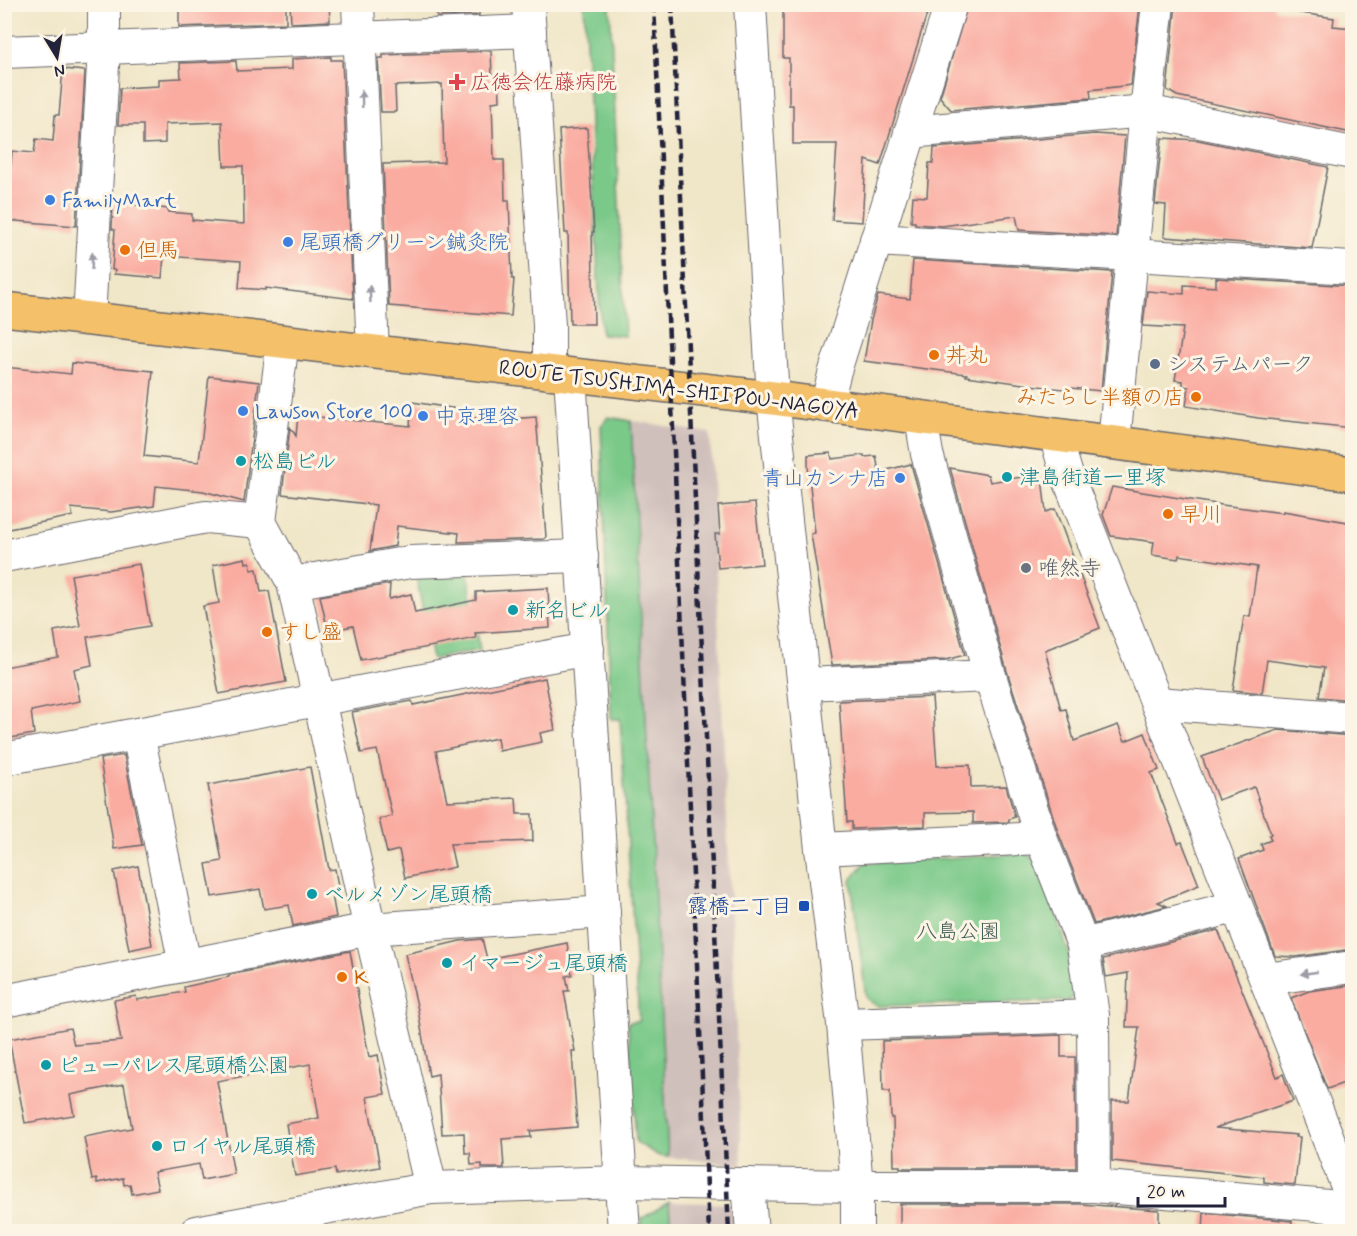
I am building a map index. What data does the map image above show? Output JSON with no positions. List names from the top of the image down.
{
  "streets": {
    "main road": ["ROUTE TSUSHIMA-SHIIPOU-NAGOYA"]
  },
  "parks": ["八島公園"],
  "places": {
    "health": ["広徳会佐藤病院"],
    "other": [
      "FamilyMart",
      "尾頭橋グリーン鍼灸院",
      "但馬",
      "丼丸",
      "システムパーク",
      "みたらし半額の店",
      "Lawson Store 100",
      "中京理容",
      "松島ビル",
      "津島街道一里塚",
      "青山カンナ店",
      "早川",
      "唯然寺",
      "新名ビル",
      "すし盛",
      "ベルメゾン尾頭橋",
      "イマージュ尾頭橋",
      "K",
      "ピューパレス尾頭橋公園",
      "ロイヤル尾頭橋"
    ],
    "transit": ["露橋二丁目"]
  },
  "scale_bar": "20 m",
  "north": "bottom"
}
